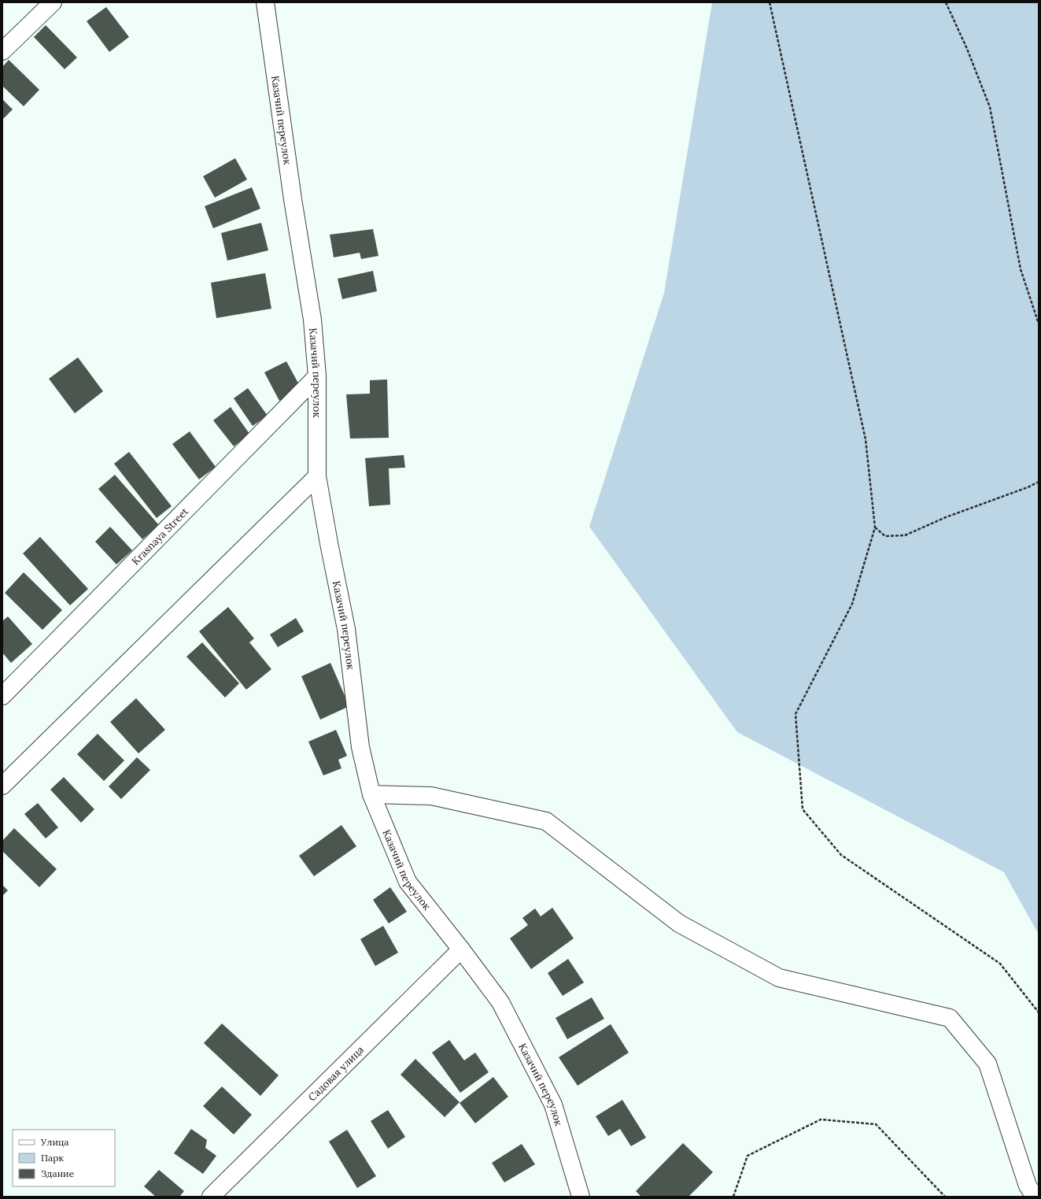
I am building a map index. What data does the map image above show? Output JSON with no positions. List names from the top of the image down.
{
  "streets": {
    "street": ["Казачий переулок", "Krasnaya Street", "Садовая улица"]
  },
  "crossings": [
    ["Казачий переулок", "Krasnaya Street"],
    ["Казачий переулок", "Садовая улица"]
  ],
  "legend": ["Улица", "Парк", "Здание"]
}
